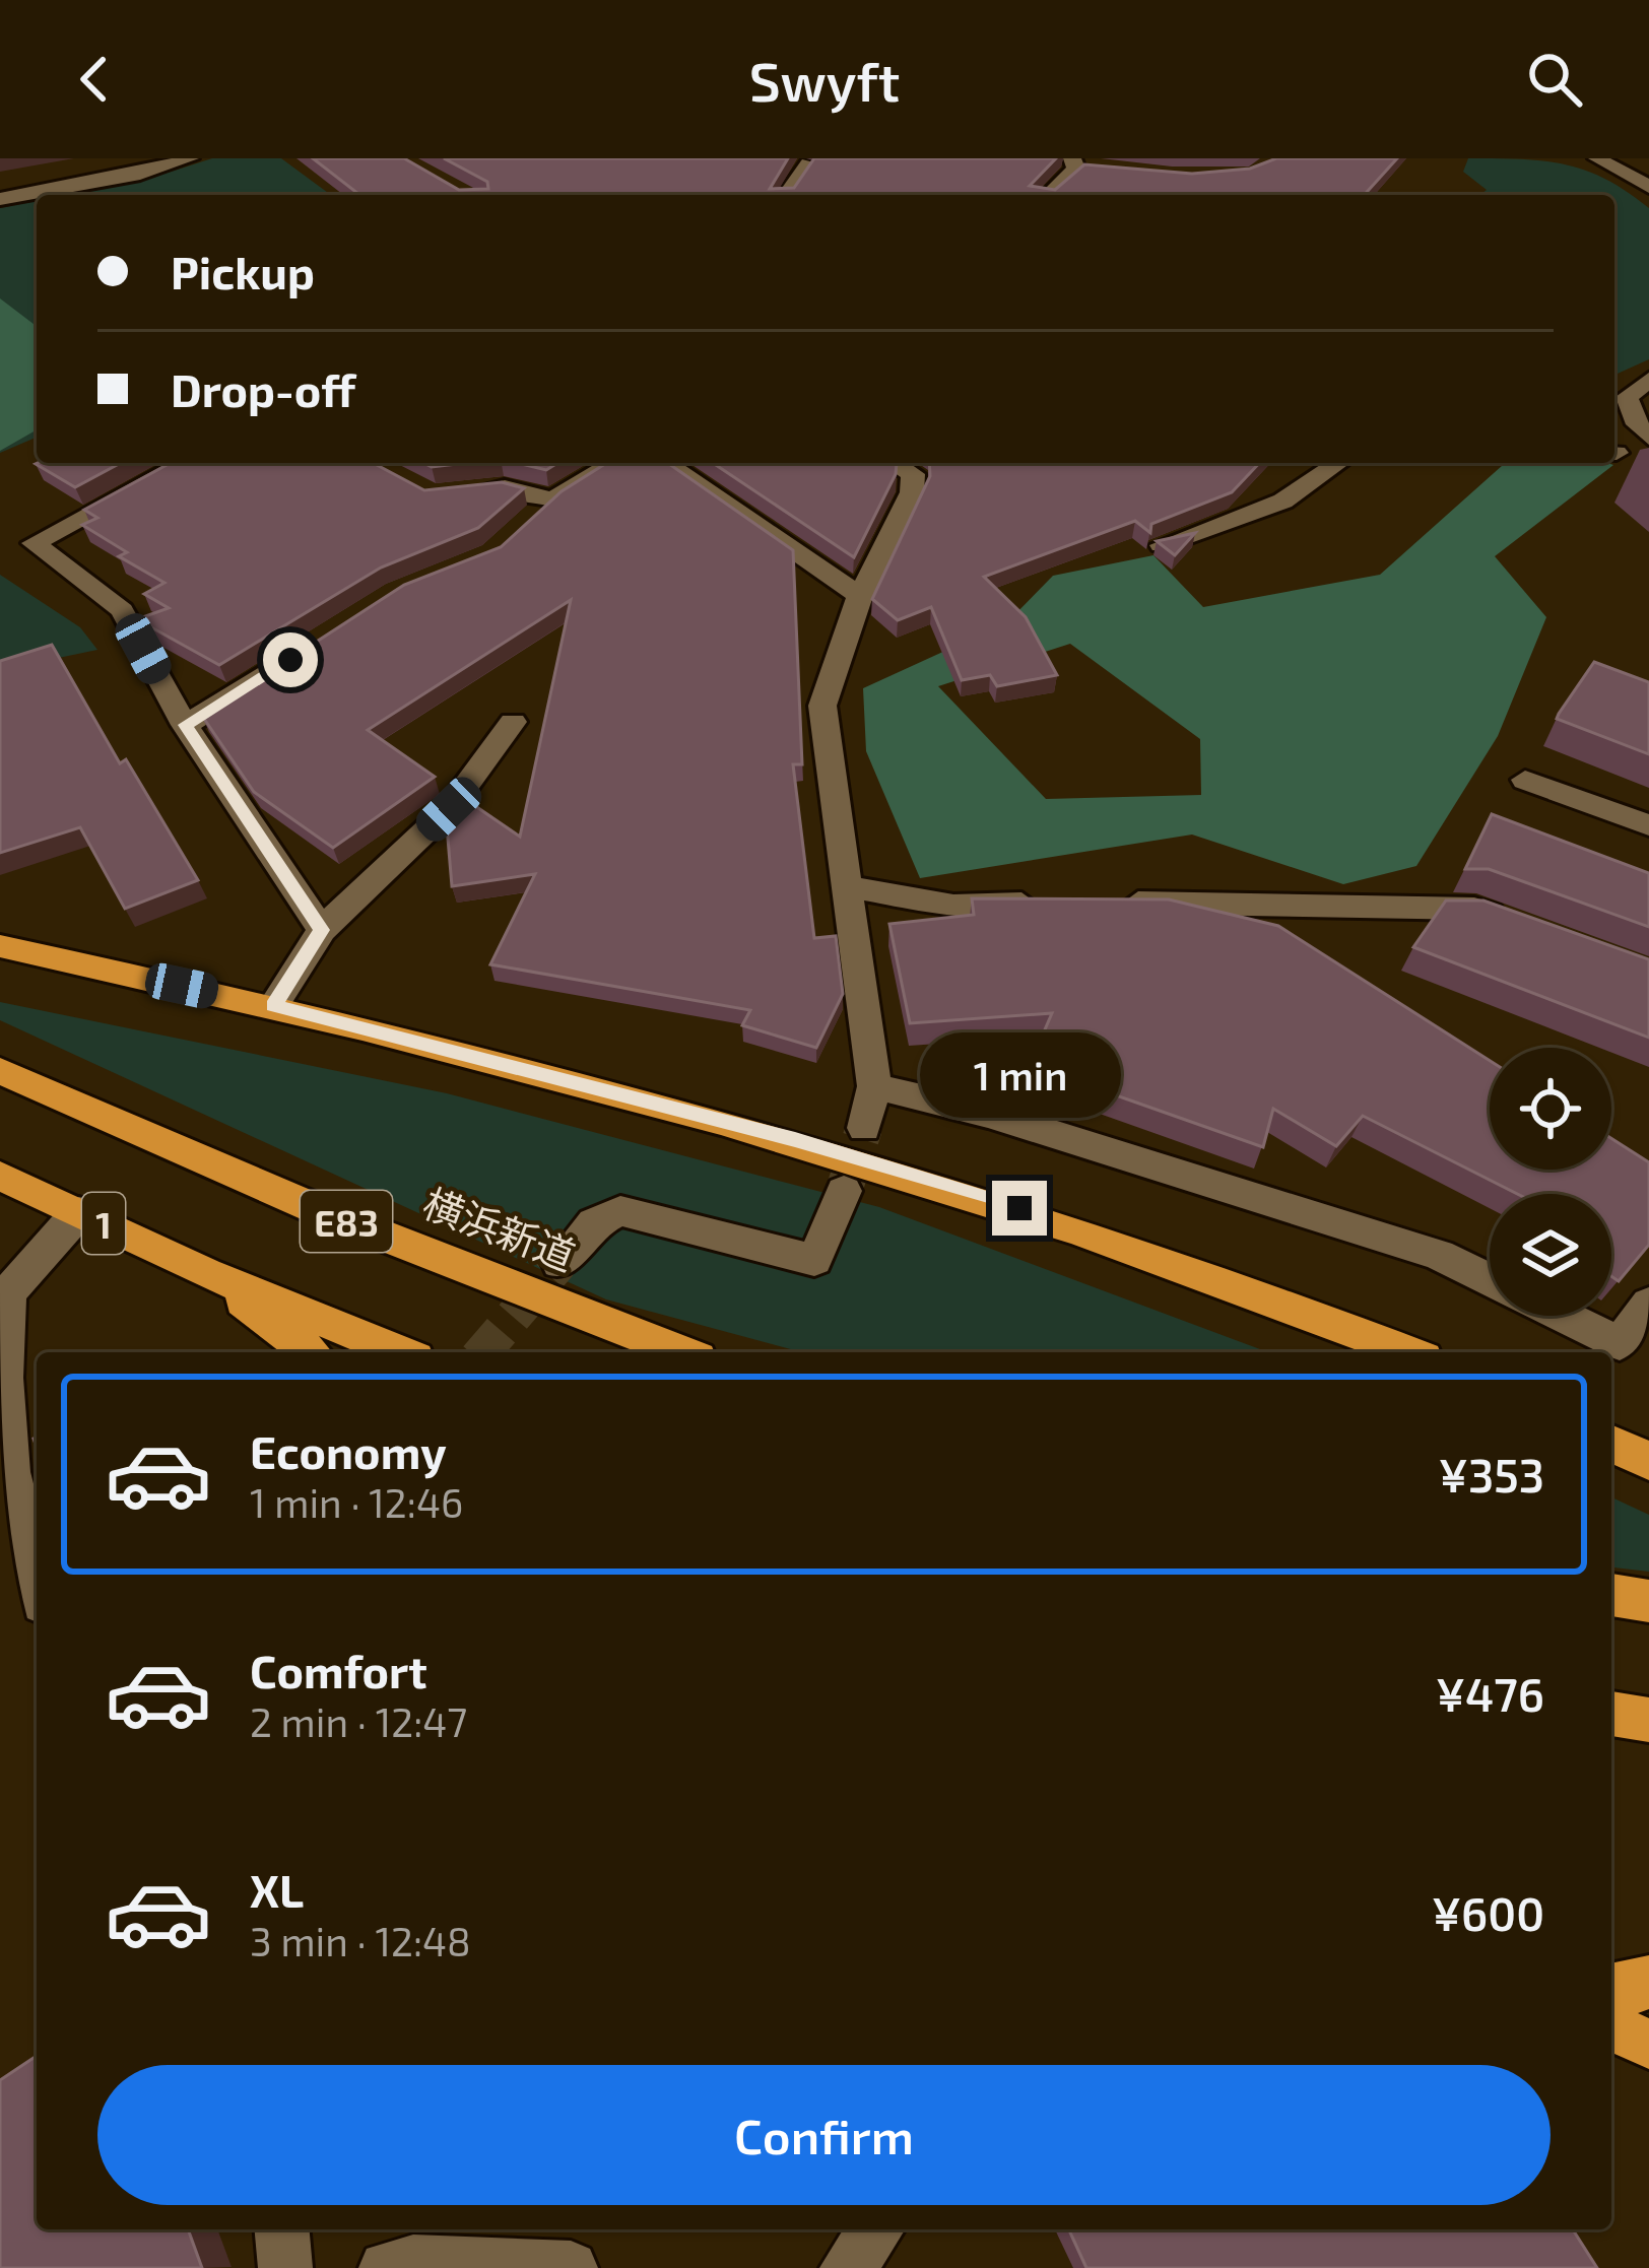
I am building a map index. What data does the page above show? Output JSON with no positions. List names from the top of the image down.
{
  "streets": {
    "highway": ["E83", "1", "横浜新道"]
  },
  "crossings": [
    ["E83", "1"]
  ],
  "page": {
    "header": "Swyft",
    "banner": ["Pickup", "Drop-off"],
    "bubble": "1 min",
    "list": [
      {
        "name": "Economy",
        "note": "1 min · 12:46",
        "value": "¥353"
      },
      {
        "name": "Comfort",
        "note": "2 min · 12:47",
        "value": "¥476"
      },
      {
        "name": "XL",
        "note": "3 min · 12:48",
        "value": "¥600"
      }
    ],
    "buttons": "Confirm"
  }
}
